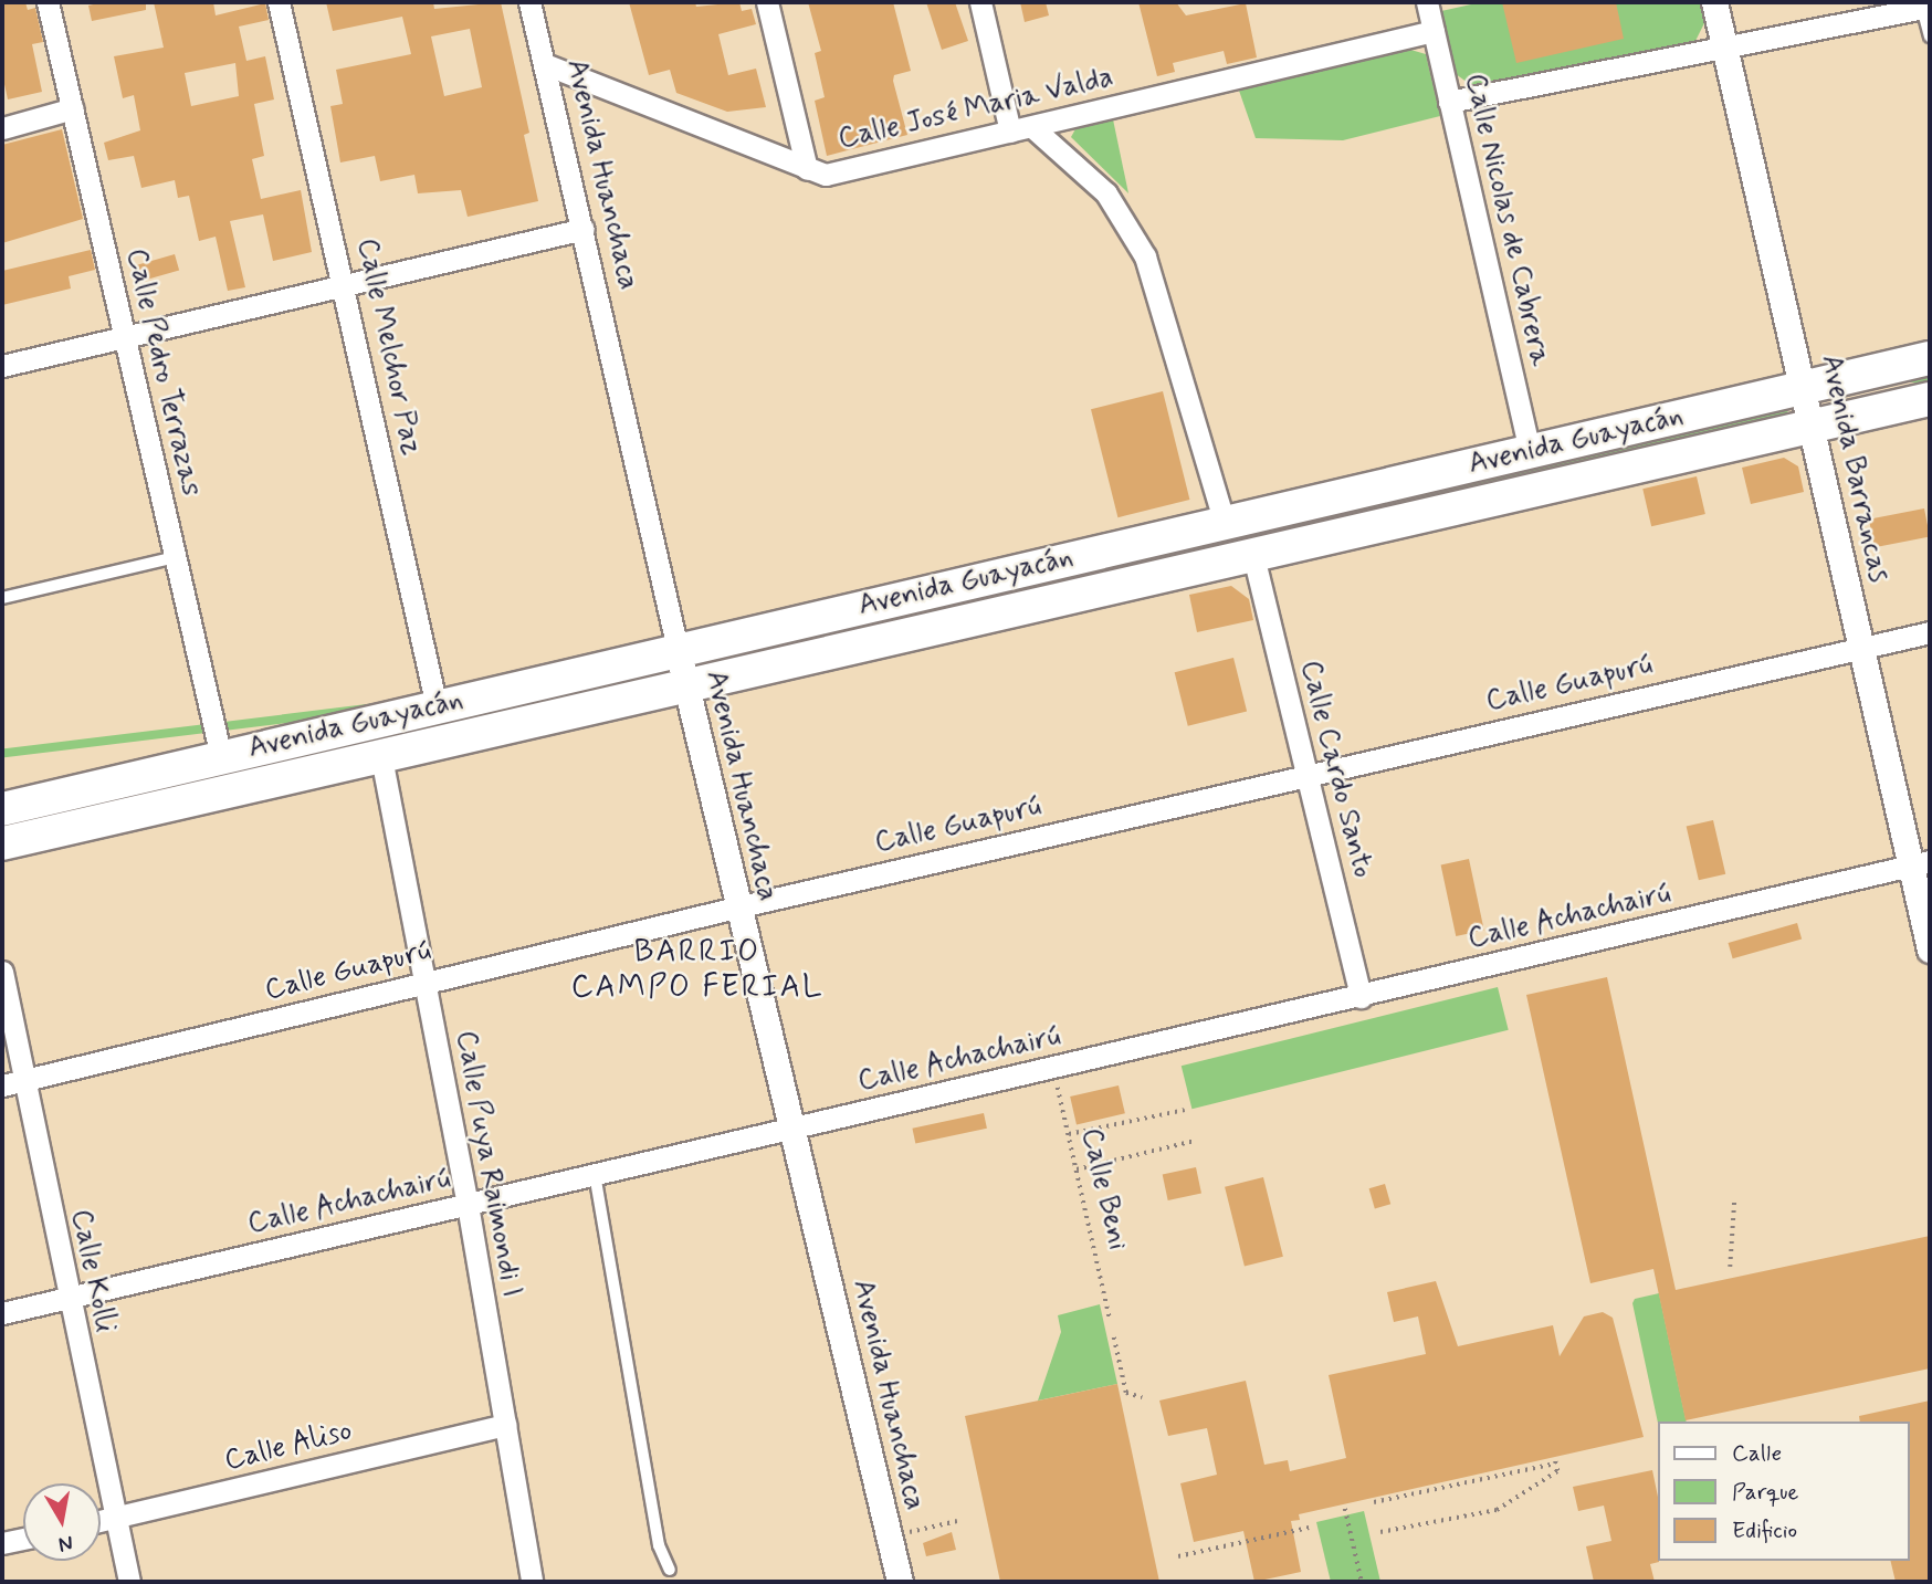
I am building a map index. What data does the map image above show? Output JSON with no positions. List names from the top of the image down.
{
  "streets": {
    "main road": ["Avenida Guayacán"],
    "street": [
      "Calle José Maria Valda",
      "Avenida Huanchaca",
      "Calle Nicolas de Cabrera",
      "Calle Melchor Paz",
      "Calle Pedro Terrazas",
      "Avenida Barrancas",
      "Calle Guapurú",
      "Calle Cardo Santo",
      "Calle Achachairú",
      "Calle Puya Raimondi I",
      "Calle Kolli",
      "Calle Aliso"
    ],
    "path": ["Calle Beni"]
  },
  "crossings": [
    ["Calle José Maria Valda", "Avenida Huanchaca"],
    ["Calle José Maria Valda", "Calle Nicolas de Cabrera"],
    ["Avenida Huanchaca", "Avenida Guayacán"],
    ["Avenida Huanchaca", "Calle Guapurú"],
    ["Avenida Huanchaca", "Calle Achachairú"],
    ["Calle Nicolas de Cabrera", "Avenida Guayacán"],
    ["Calle Melchor Paz", "Avenida Guayacán"],
    ["Calle Pedro Terrazas", "Avenida Guayacán"],
    ["Avenida Guayacán", "Avenida Barrancas"],
    ["Avenida Guayacán", "Calle Cardo Santo"],
    ["Avenida Guayacán", "Calle Puya Raimondi I"],
    ["Avenida Barrancas", "Calle Guapurú"],
    ["Avenida Barrancas", "Calle Achachairú"],
    ["Calle Guapurú", "Calle Cardo Santo"],
    ["Calle Guapurú", "Calle Puya Raimondi I"],
    ["Calle Guapurú", "Calle Kolli"],
    ["Calle Cardo Santo", "Calle Achachairú"],
    ["Calle Achachairú", "Calle Puya Raimondi I"],
    ["Calle Achachairú", "Calle Beni"],
    ["Calle Achachairú", "Calle Kolli"],
    ["Calle Puya Raimondi I", "Calle Aliso"],
    ["Calle Kolli", "Calle Aliso"]
  ],
  "districts": ["BARRIO CAMPO FERIAL"],
  "legend": ["Calle", "Parque", "Edificio"],
  "north": "bottom"
}
